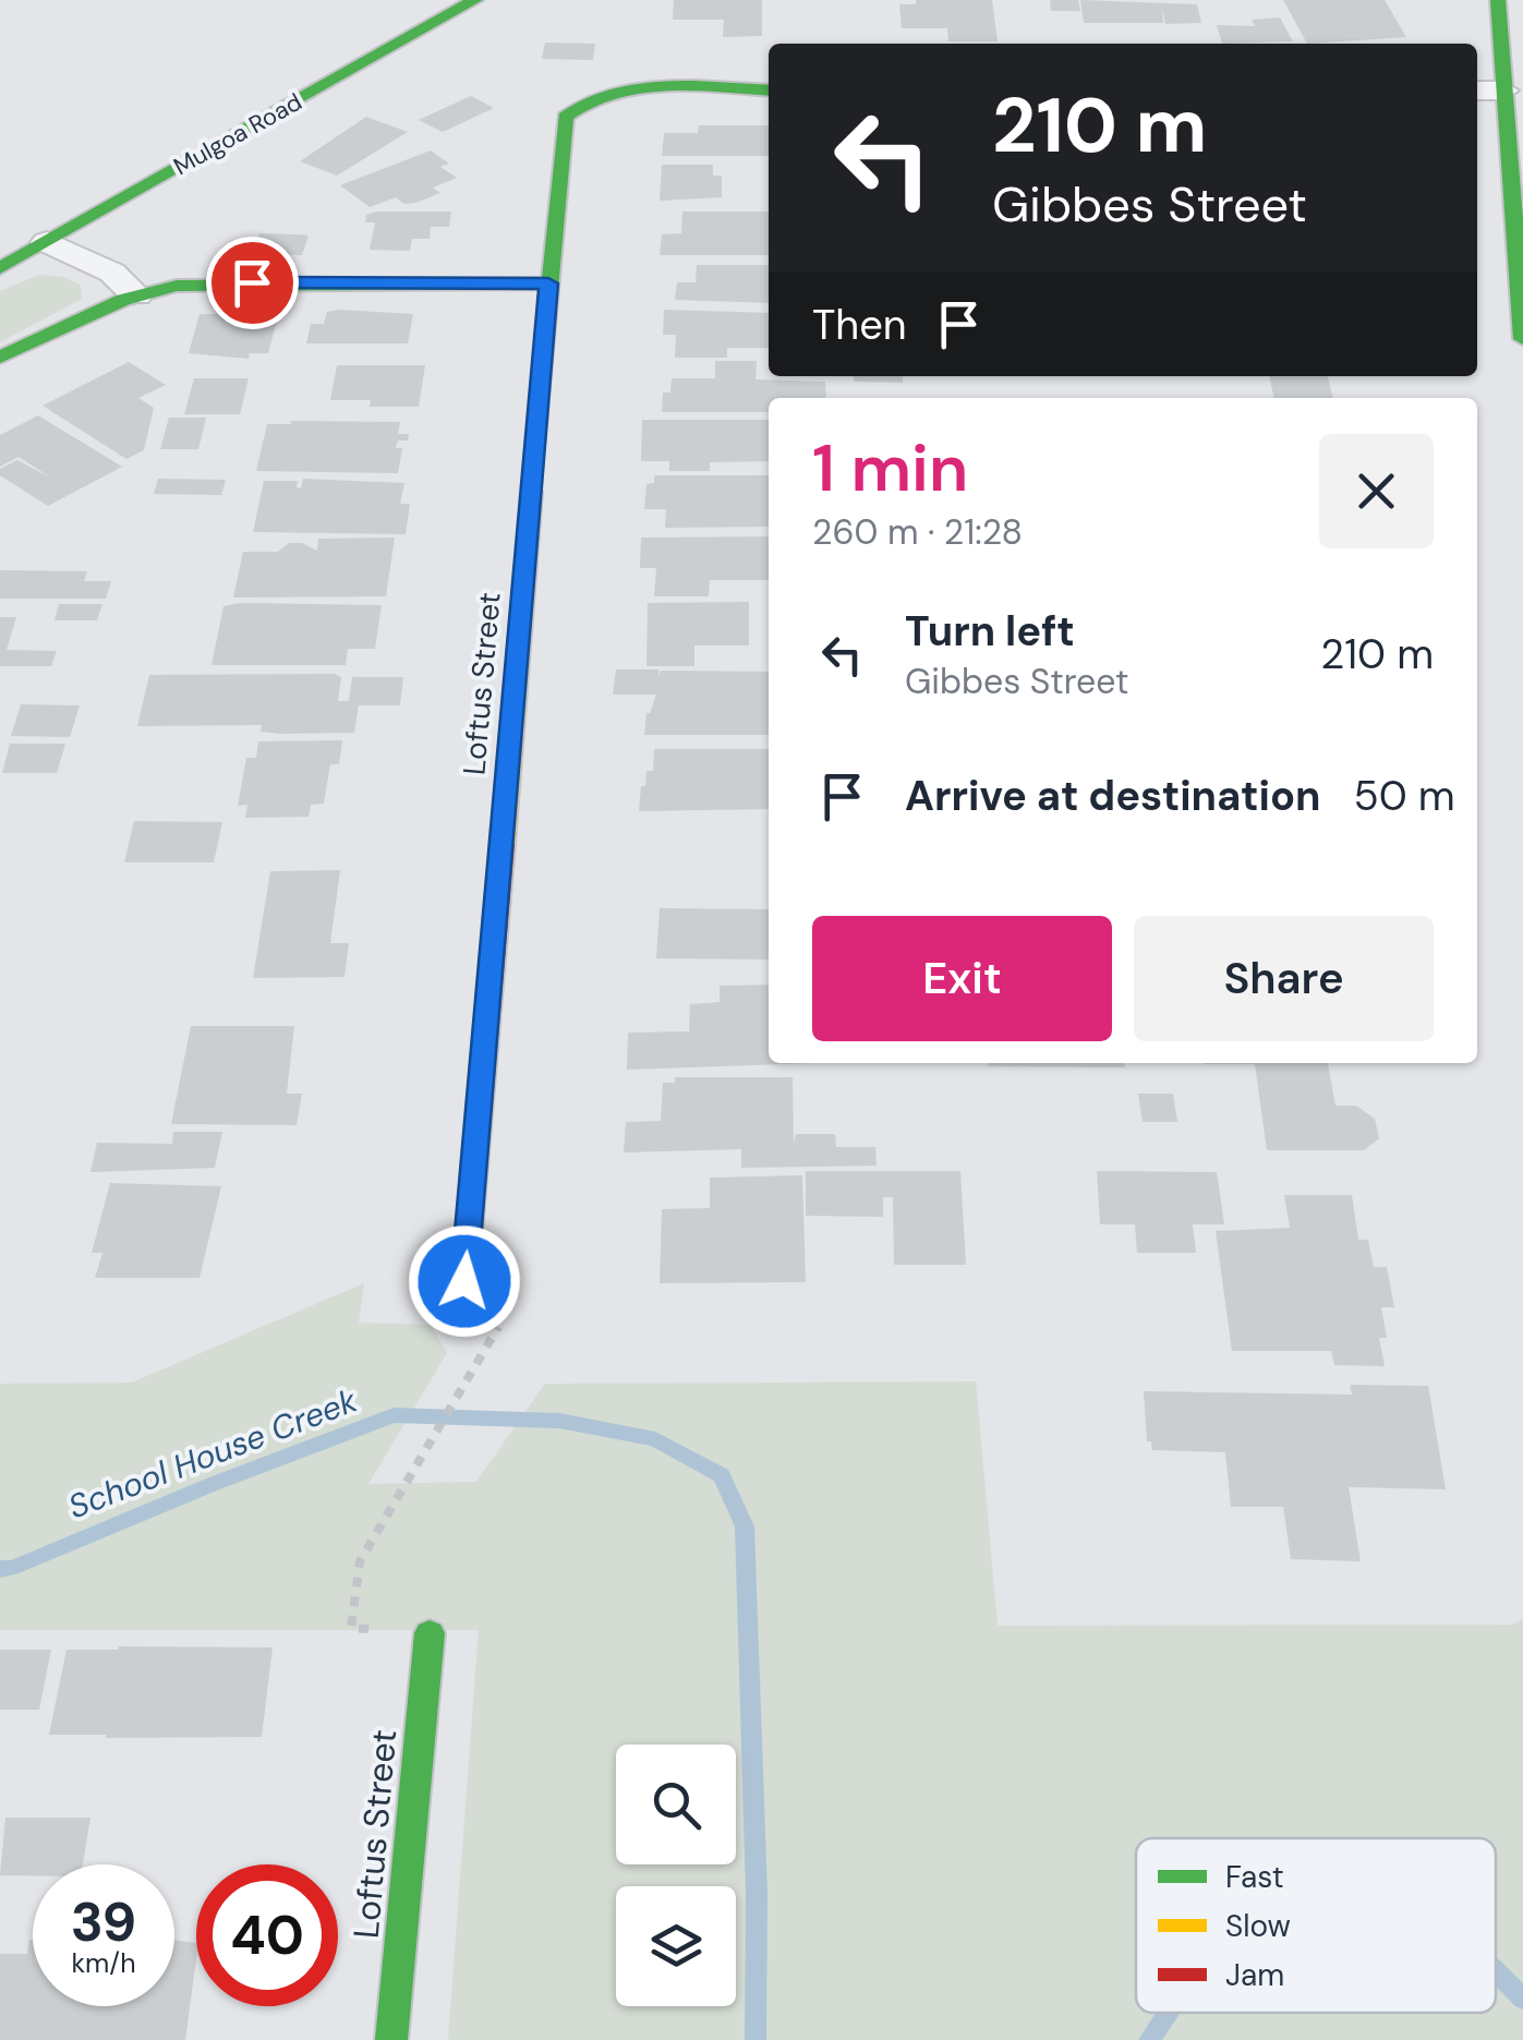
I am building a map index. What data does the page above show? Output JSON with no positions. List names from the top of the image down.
{
  "streets": {
    "street": ["Mulgoa Road", "Loftus Street"]
  },
  "water": ["School House Creek"],
  "legend": ["Fast", "Slow", "Jam"],
  "page": {
    "turn": ["210 m", "Gibbes Street"],
    "then": "Then",
    "heading": ["1 min", "260 m · 21:28"],
    "list": [
      {
        "name": "Turn left",
        "note": "Gibbes Street",
        "value": "210 m"
      },
      {
        "name": "Arrive at destination",
        "value": "50 m"
      }
    ],
    "buttons": ["Exit", "Share"],
    "speed": "39 km/h",
    "limit": "40"
  }
}
